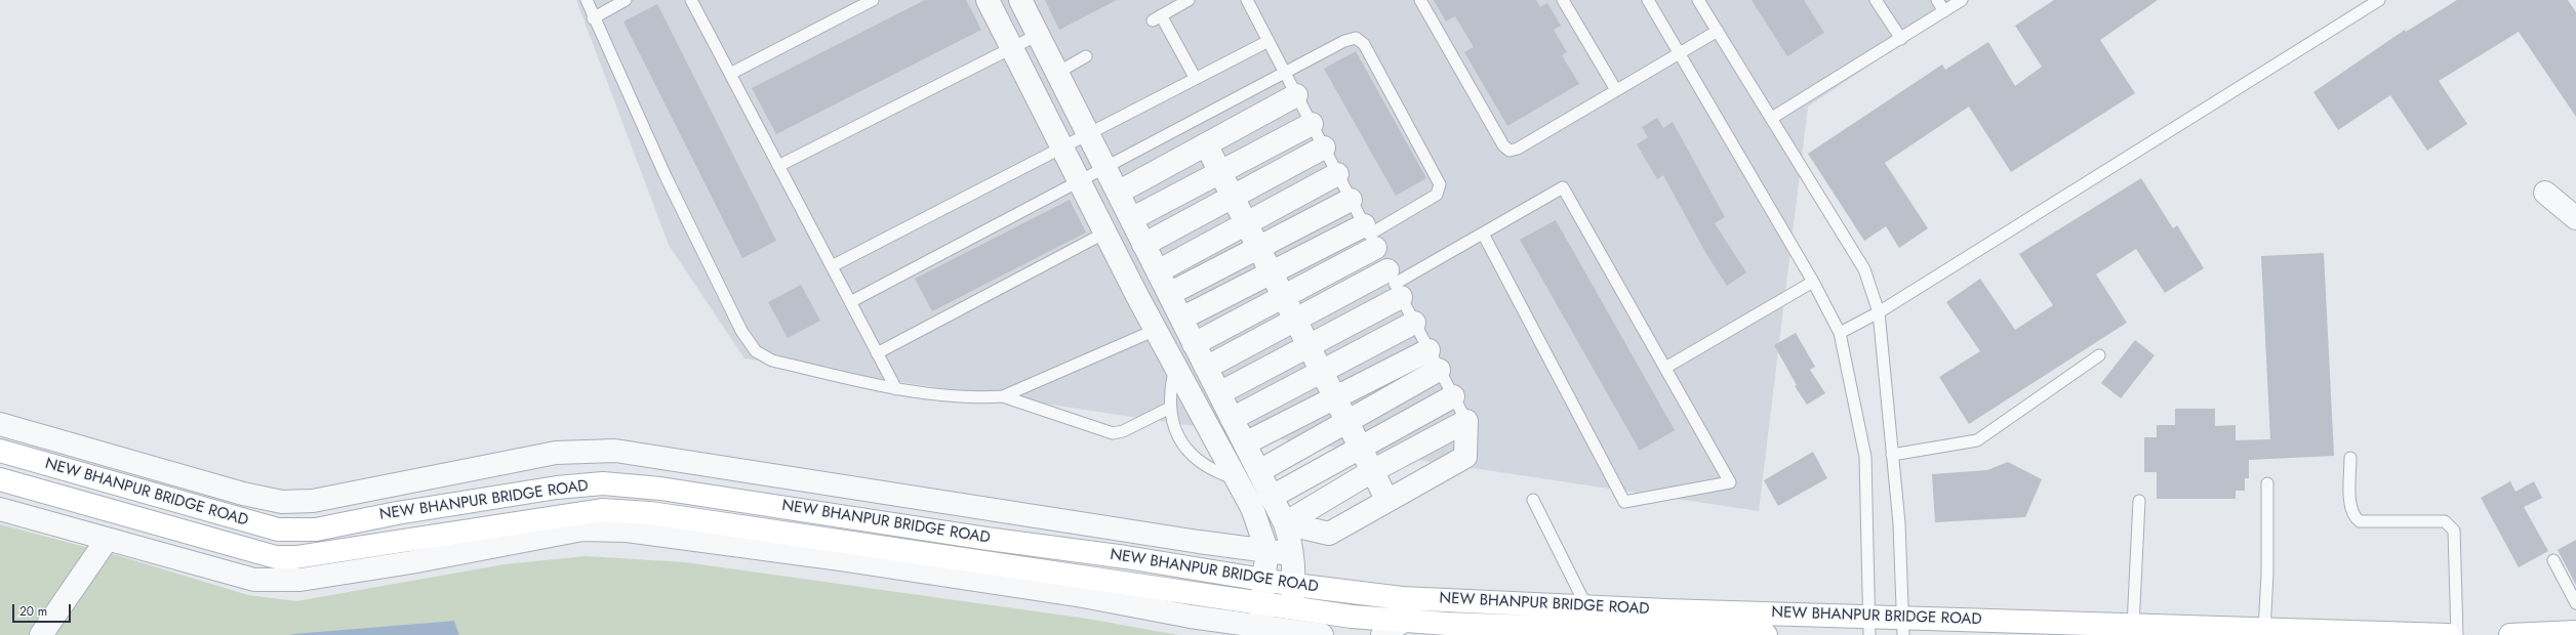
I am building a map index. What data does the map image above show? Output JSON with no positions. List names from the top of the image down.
{
  "streets": {
    "street": ["NEW BHANPUR BRIDGE ROAD"]
  },
  "scale_bar": "20 m"
}
